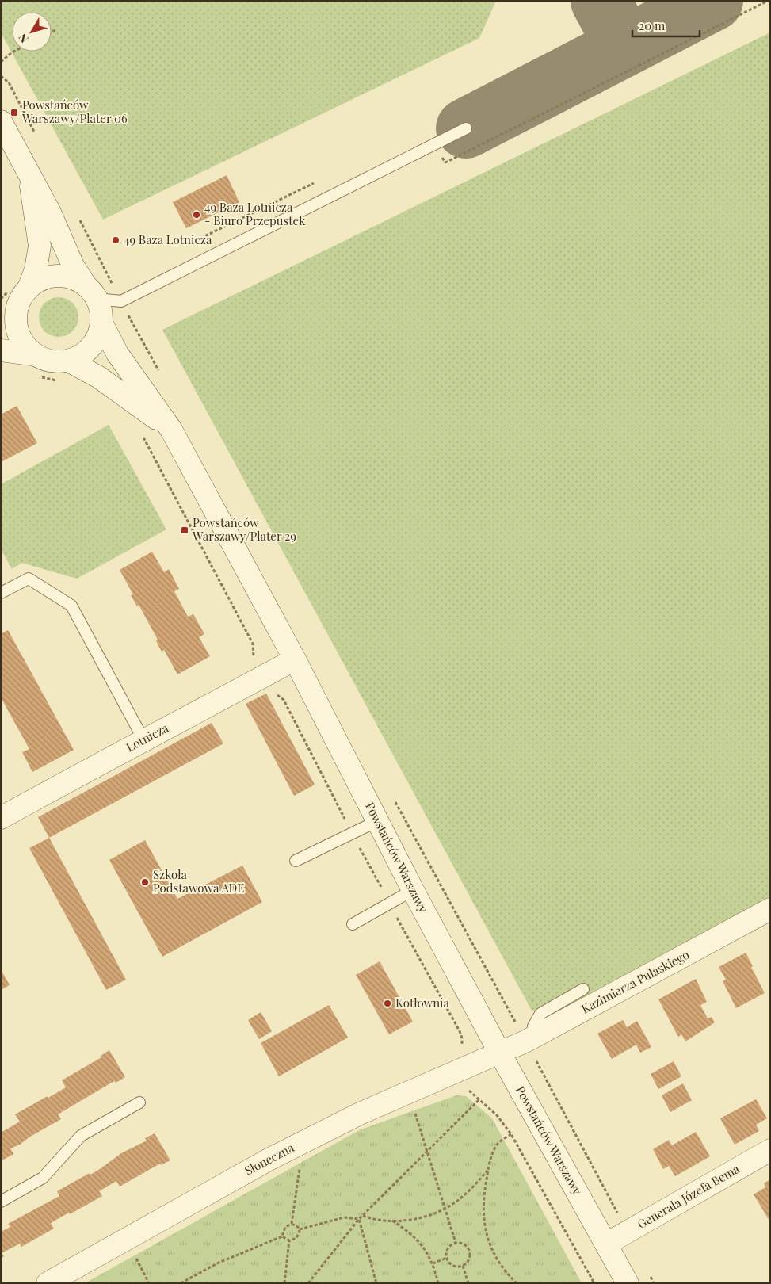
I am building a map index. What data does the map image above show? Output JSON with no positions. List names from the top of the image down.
{
  "streets": {
    "main road": [
      "Lotnicza",
      "Powstańców Warszawy",
      "Kazimierza Pułaskiego",
      "Słoneczna",
      "Generała Józefa Bema"
    ]
  },
  "crossings": [
    ["Lotnicza", "Powstańców Warszawy"],
    ["Powstańców Warszawy", "Kazimierza Pułaskiego"],
    ["Powstańców Warszawy", "Słoneczna"],
    ["Powstańców Warszawy", "Generała Józefa Bema"],
    ["Kazimierza Pułaskiego", "Słoneczna"]
  ],
  "places": {
    "transit": ["Powstańców Warszawy/Plater 06", "Powstańców Warszawy/Plater 29"],
    "other": [
      "49 Baza Lotnicza - Biuro Przepustek",
      "49 Baza Lotnicza",
      "Szkoła Podstawowa ADE",
      "Kotłownia"
    ]
  },
  "scale_bar": "20 m",
  "north": "bottom left"
}
